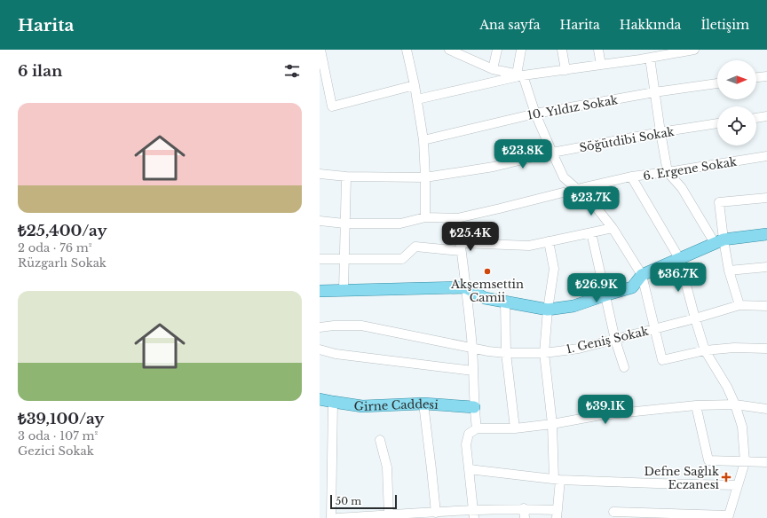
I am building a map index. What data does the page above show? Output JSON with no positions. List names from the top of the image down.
{
  "streets": {
    "main road": ["Girne Caddesi"],
    "street": [
      "10. Yıldız Sokak",
      "Söğütdibi Sokak",
      "6. Ergene Sokak",
      "1. Geniş Sokak"
    ]
  },
  "places": {
    "other": ["Akşemsettin Camii"],
    "health": ["Defne Sağlık Eczanesi"]
  },
  "scale_bar": "50 m",
  "north": "right",
  "page": {
    "header": "Harita",
    "nav": [
      "Ana sayfa",
      "Harita",
      "Hakkında",
      "İletişim"
    ],
    "heading": "6 ilan",
    "list": [
      {
        "name": "₺25,400/ay",
        "note": "2 oda · 76 m² · Rüzgarlı Sokak"
      },
      {
        "name": "₺39,100/ay",
        "note": "3 oda · 107 m² · Gezici Sokak"
      }
    ],
    "price": [
      "₺23.8K",
      "₺23.7K",
      "₺25.4K",
      "₺36.7K",
      "₺26.9K",
      "₺39.1K"
    ],
    "scale": "50 m"
  }
}
